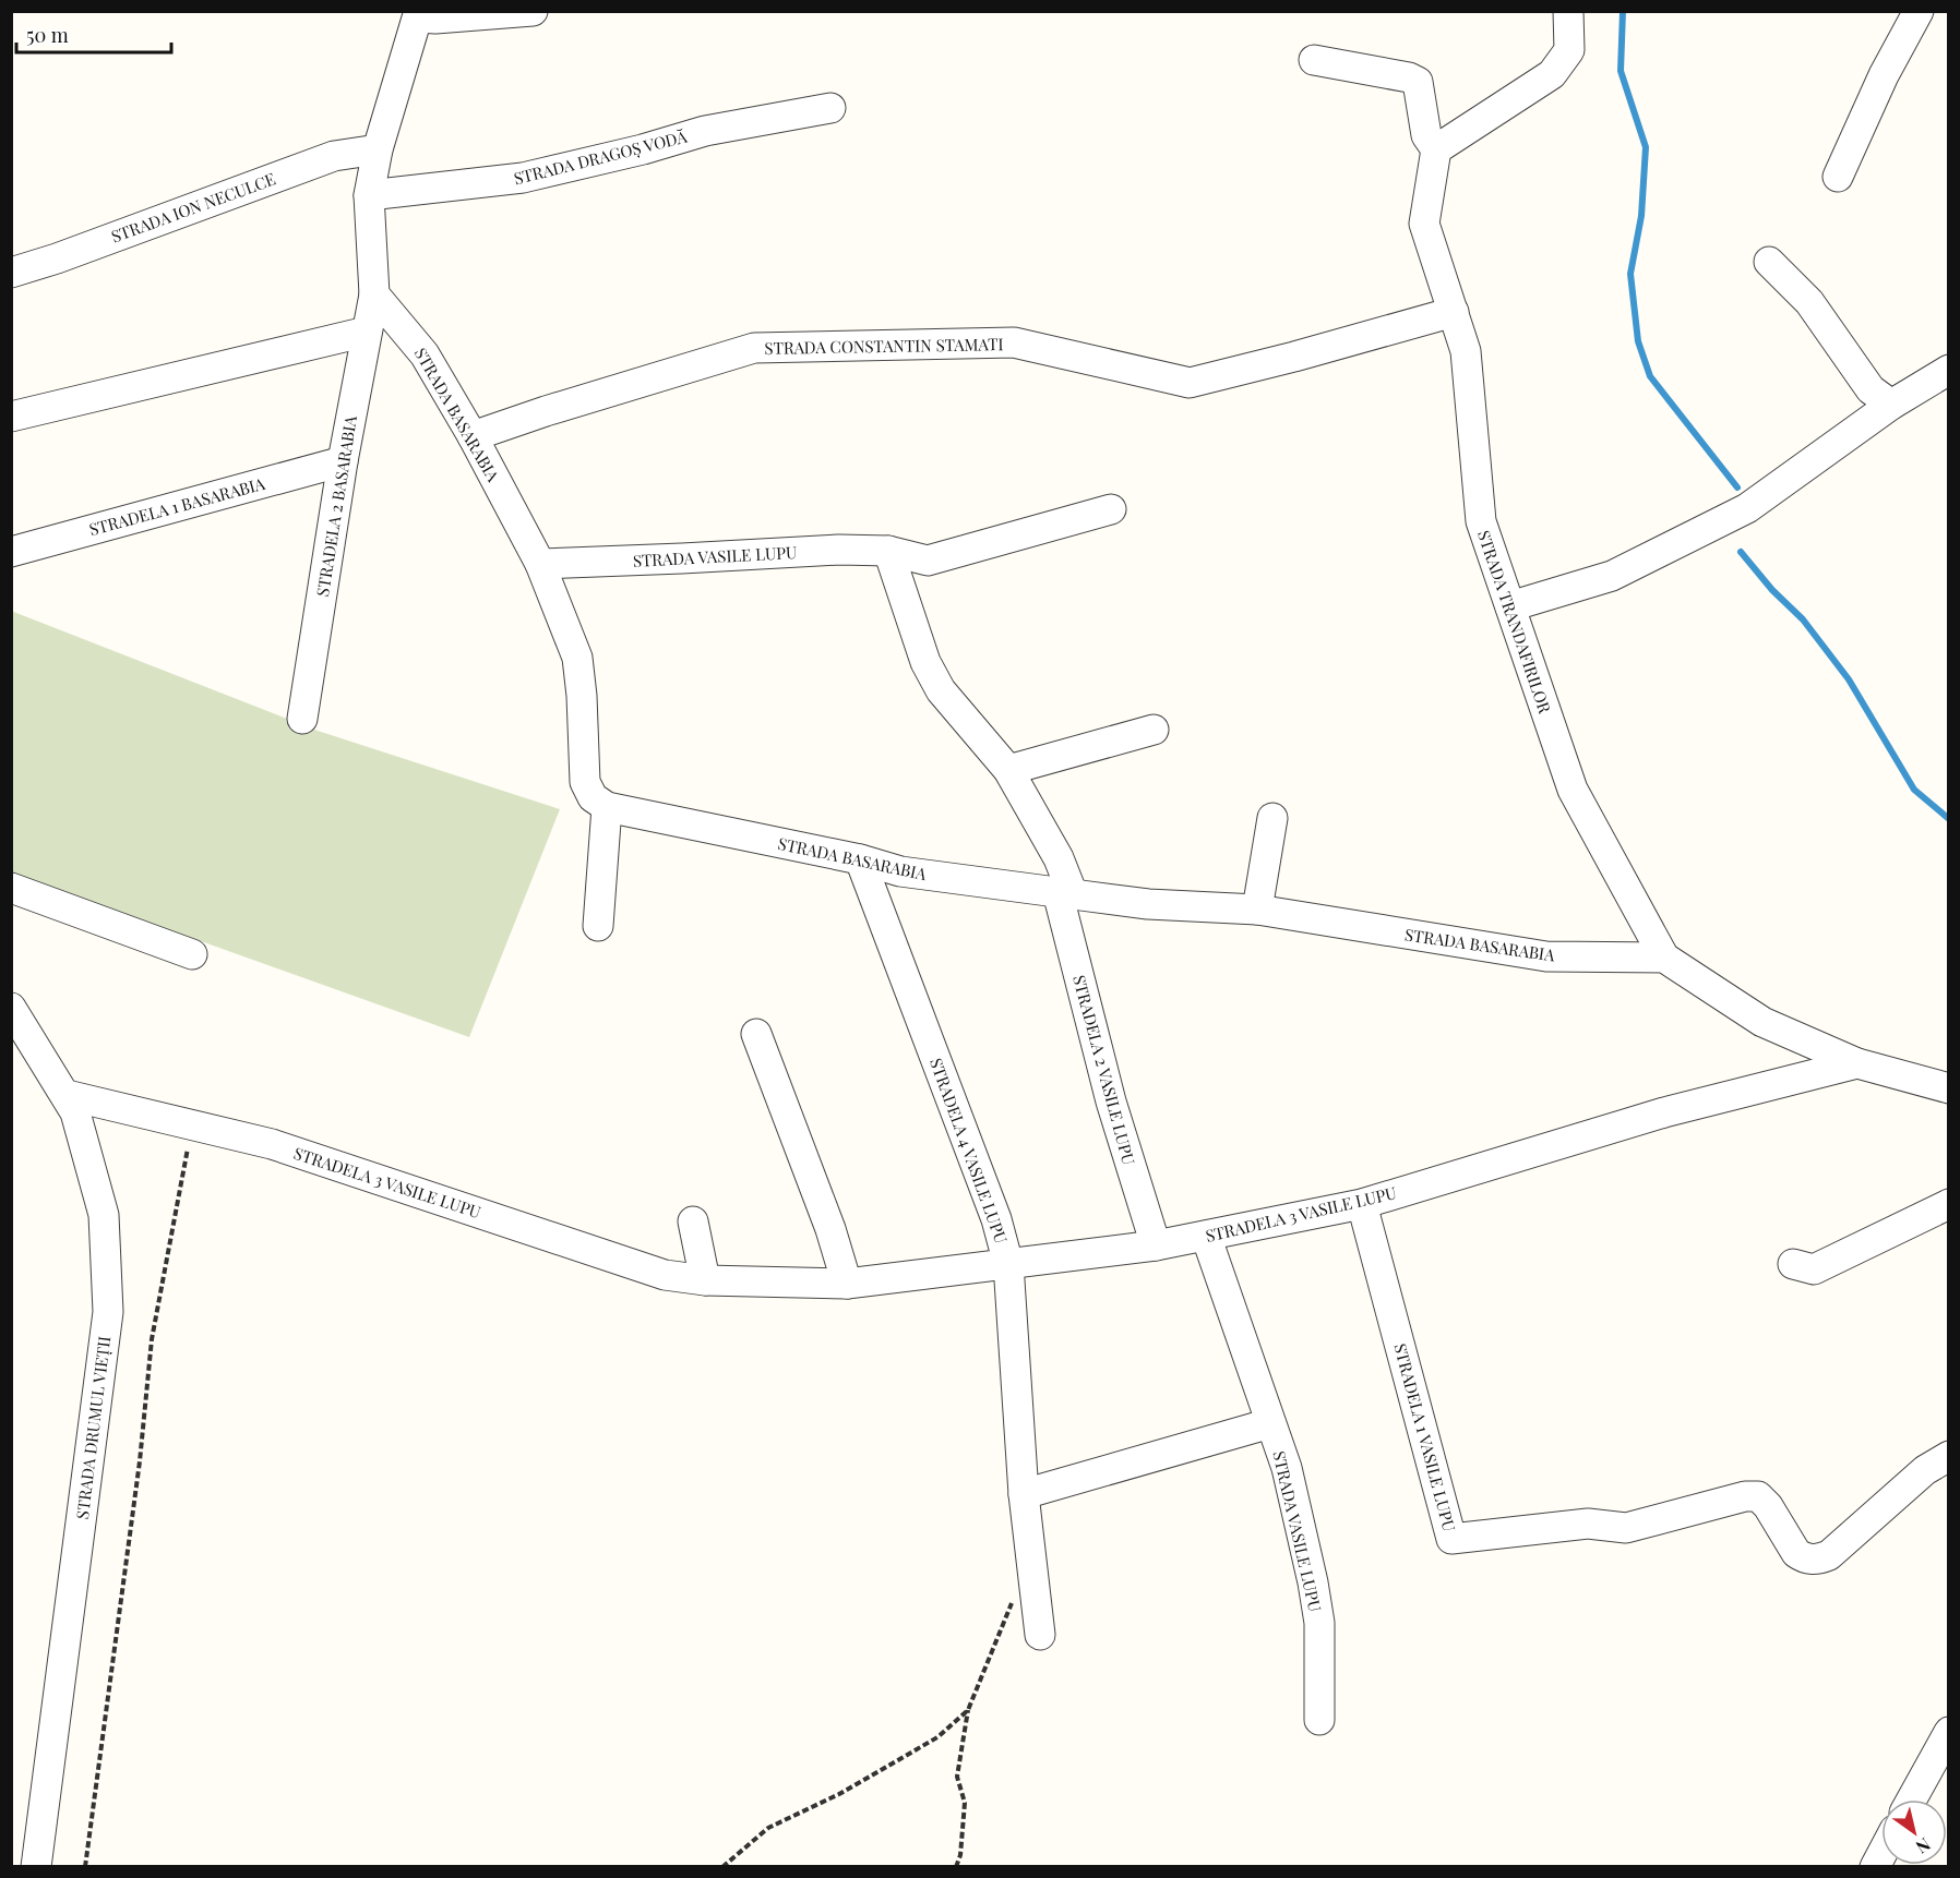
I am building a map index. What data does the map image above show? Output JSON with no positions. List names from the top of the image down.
{
  "streets": {
    "street": [
      "STRADA DRAGOȘ VODĂ",
      "STRADA ION NECULCE",
      "STRADA CONSTANTIN STAMATI",
      "STRADA BASARABIA",
      "STRADELA 1 BASARABIA",
      "STRADELA 2 BASARABIA",
      "STRADA VASILE LUPU",
      "STRADA TRANDAFIRILOR",
      "STRADELA 2 VASILE LUPU",
      "STRADELA 4 VASILE LUPU",
      "STRADELA 3 VASILE LUPU",
      "STRADA DRUMUL VIEȚII",
      "STRADELA 1 VASILE LUPU"
    ]
  },
  "crossings": [
    ["STRADA CONSTANTIN STAMATI", "STRADA BASARABIA"],
    ["STRADA CONSTANTIN STAMATI", "STRADA TRANDAFIRILOR"],
    ["STRADA BASARABIA", "STRADELA 2 BASARABIA"],
    ["STRADA BASARABIA", "STRADA VASILE LUPU"],
    ["STRADA BASARABIA", "STRADA TRANDAFIRILOR"],
    ["STRADA BASARABIA", "STRADELA 2 VASILE LUPU"],
    ["STRADA BASARABIA", "STRADELA 4 VASILE LUPU"],
    ["STRADELA 1 BASARABIA", "STRADELA 2 BASARABIA"],
    ["STRADA VASILE LUPU", "STRADELA 3 VASILE LUPU"],
    ["STRADELA 2 VASILE LUPU", "STRADELA 3 VASILE LUPU"],
    ["STRADELA 4 VASILE LUPU", "STRADELA 3 VASILE LUPU"],
    ["STRADELA 3 VASILE LUPU", "STRADA DRUMUL VIEȚII"],
    ["STRADELA 3 VASILE LUPU", "STRADELA 1 VASILE LUPU"]
  ],
  "scale_bar": "50 m",
  "north": "bottom right"
}
